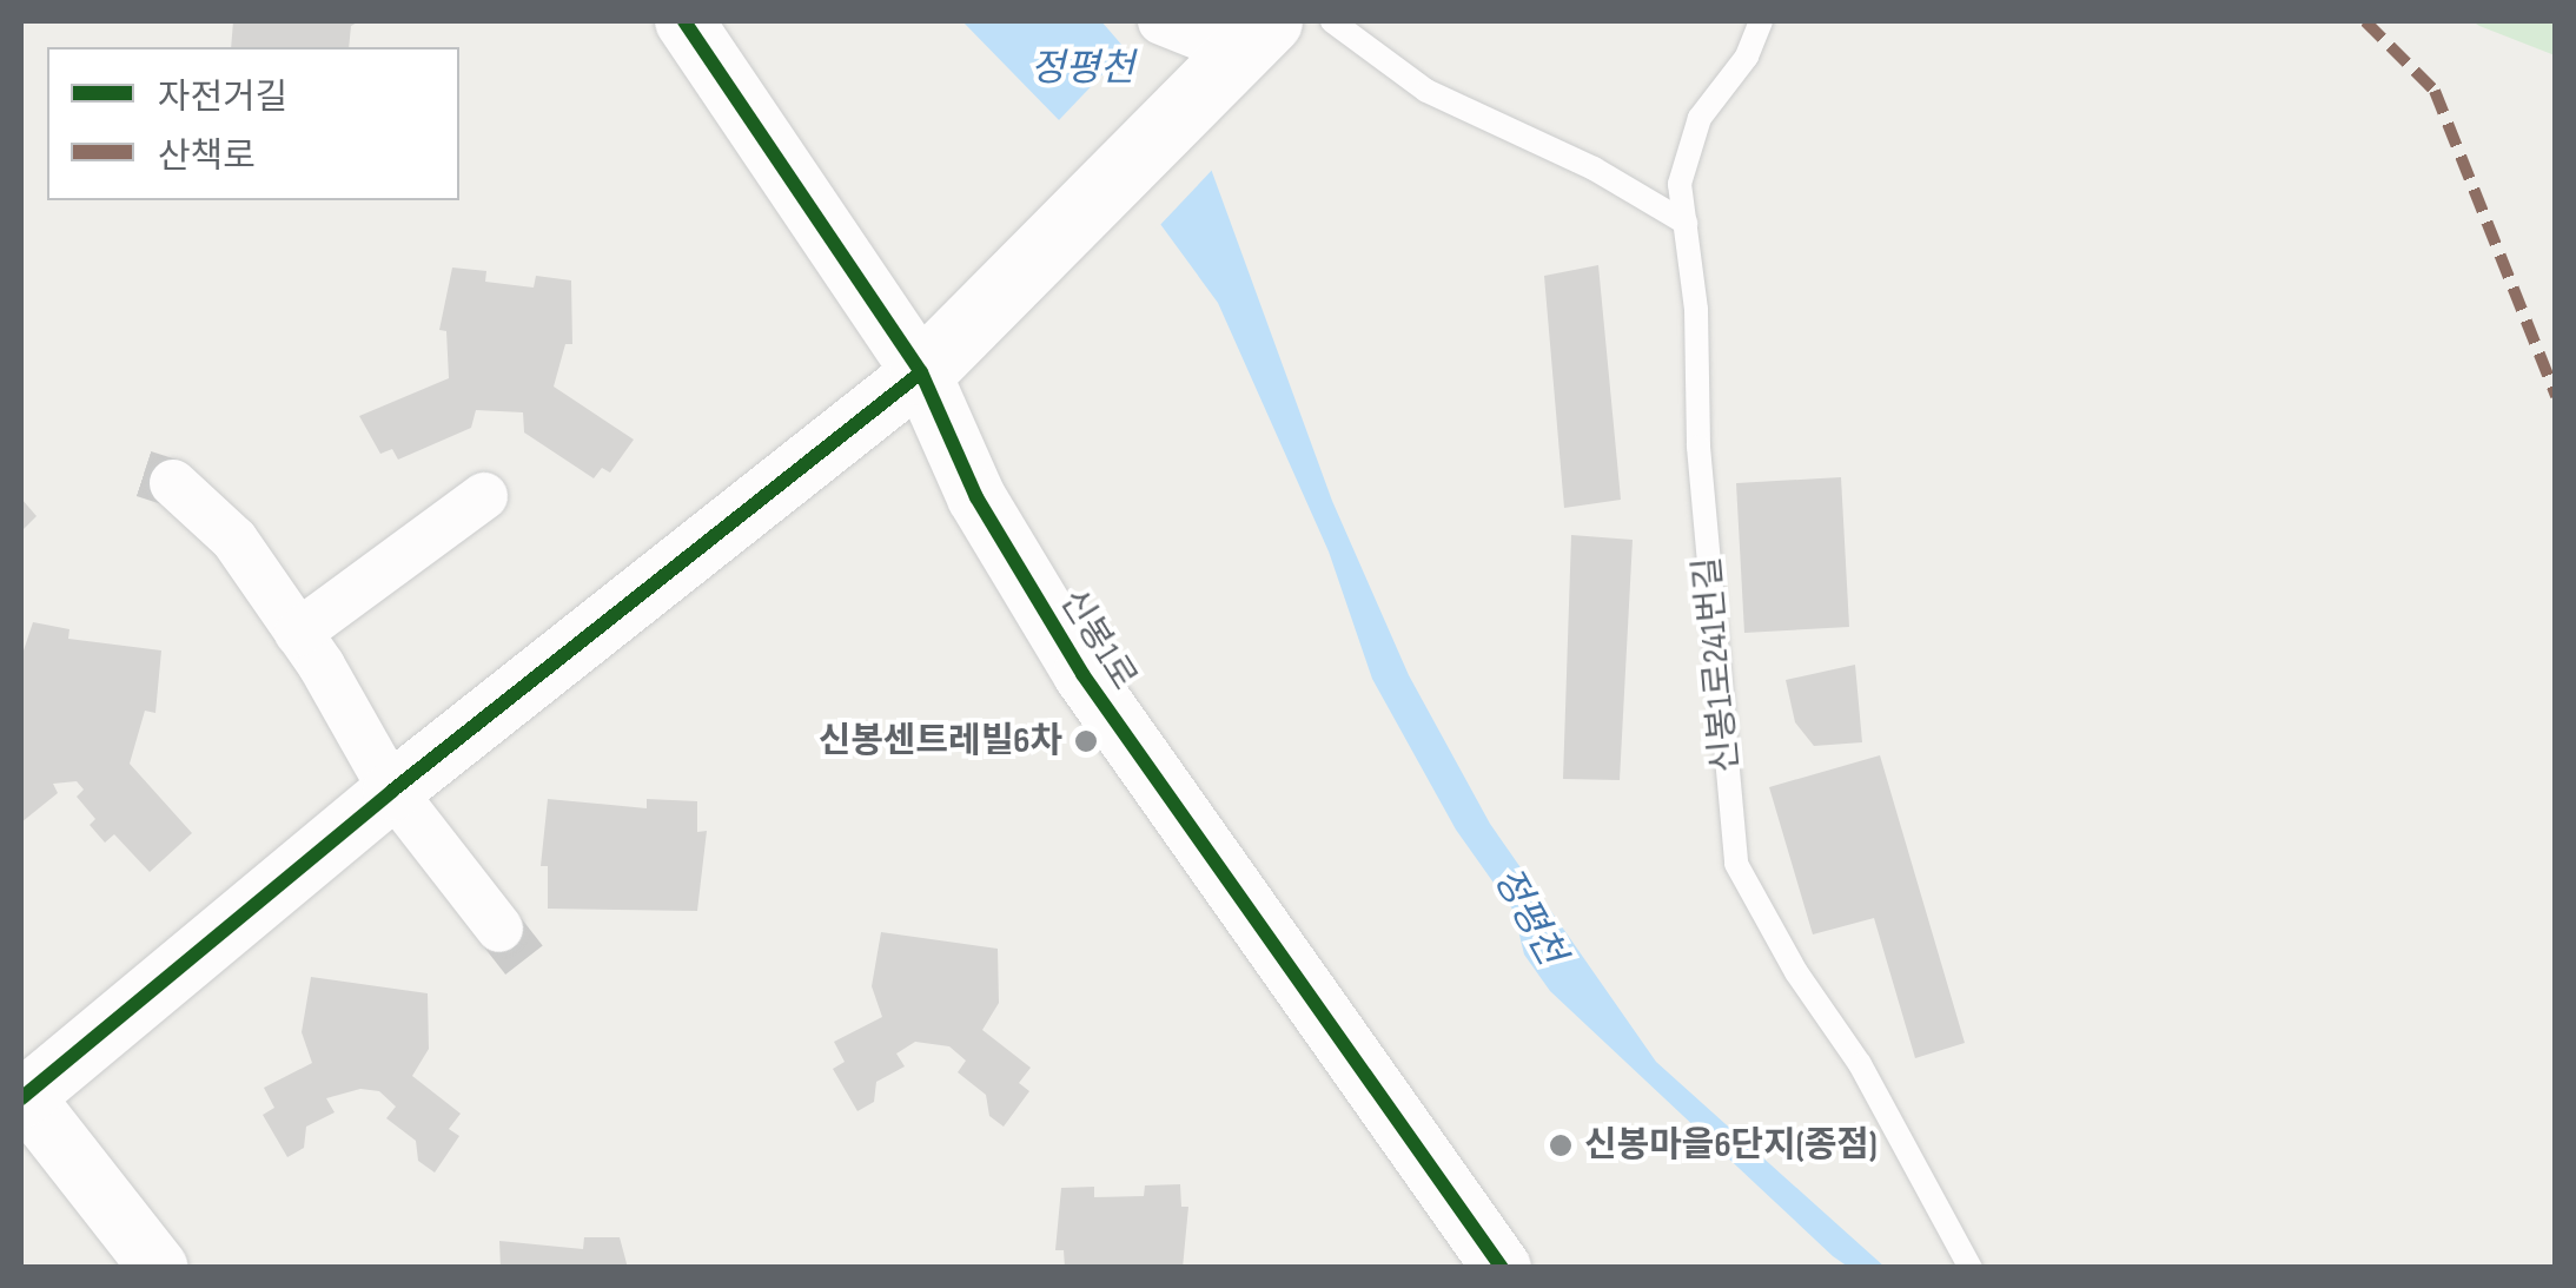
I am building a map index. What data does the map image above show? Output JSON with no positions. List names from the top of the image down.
{
  "streets": {
    "street": ["신봉1로"],
    "lane": ["신봉1로241번길"]
  },
  "water": ["정평천"],
  "places": ["신봉센트레빌6차", "신봉마을6단지(종점)"],
  "legend": ["자전거길", "산책로"]
}
